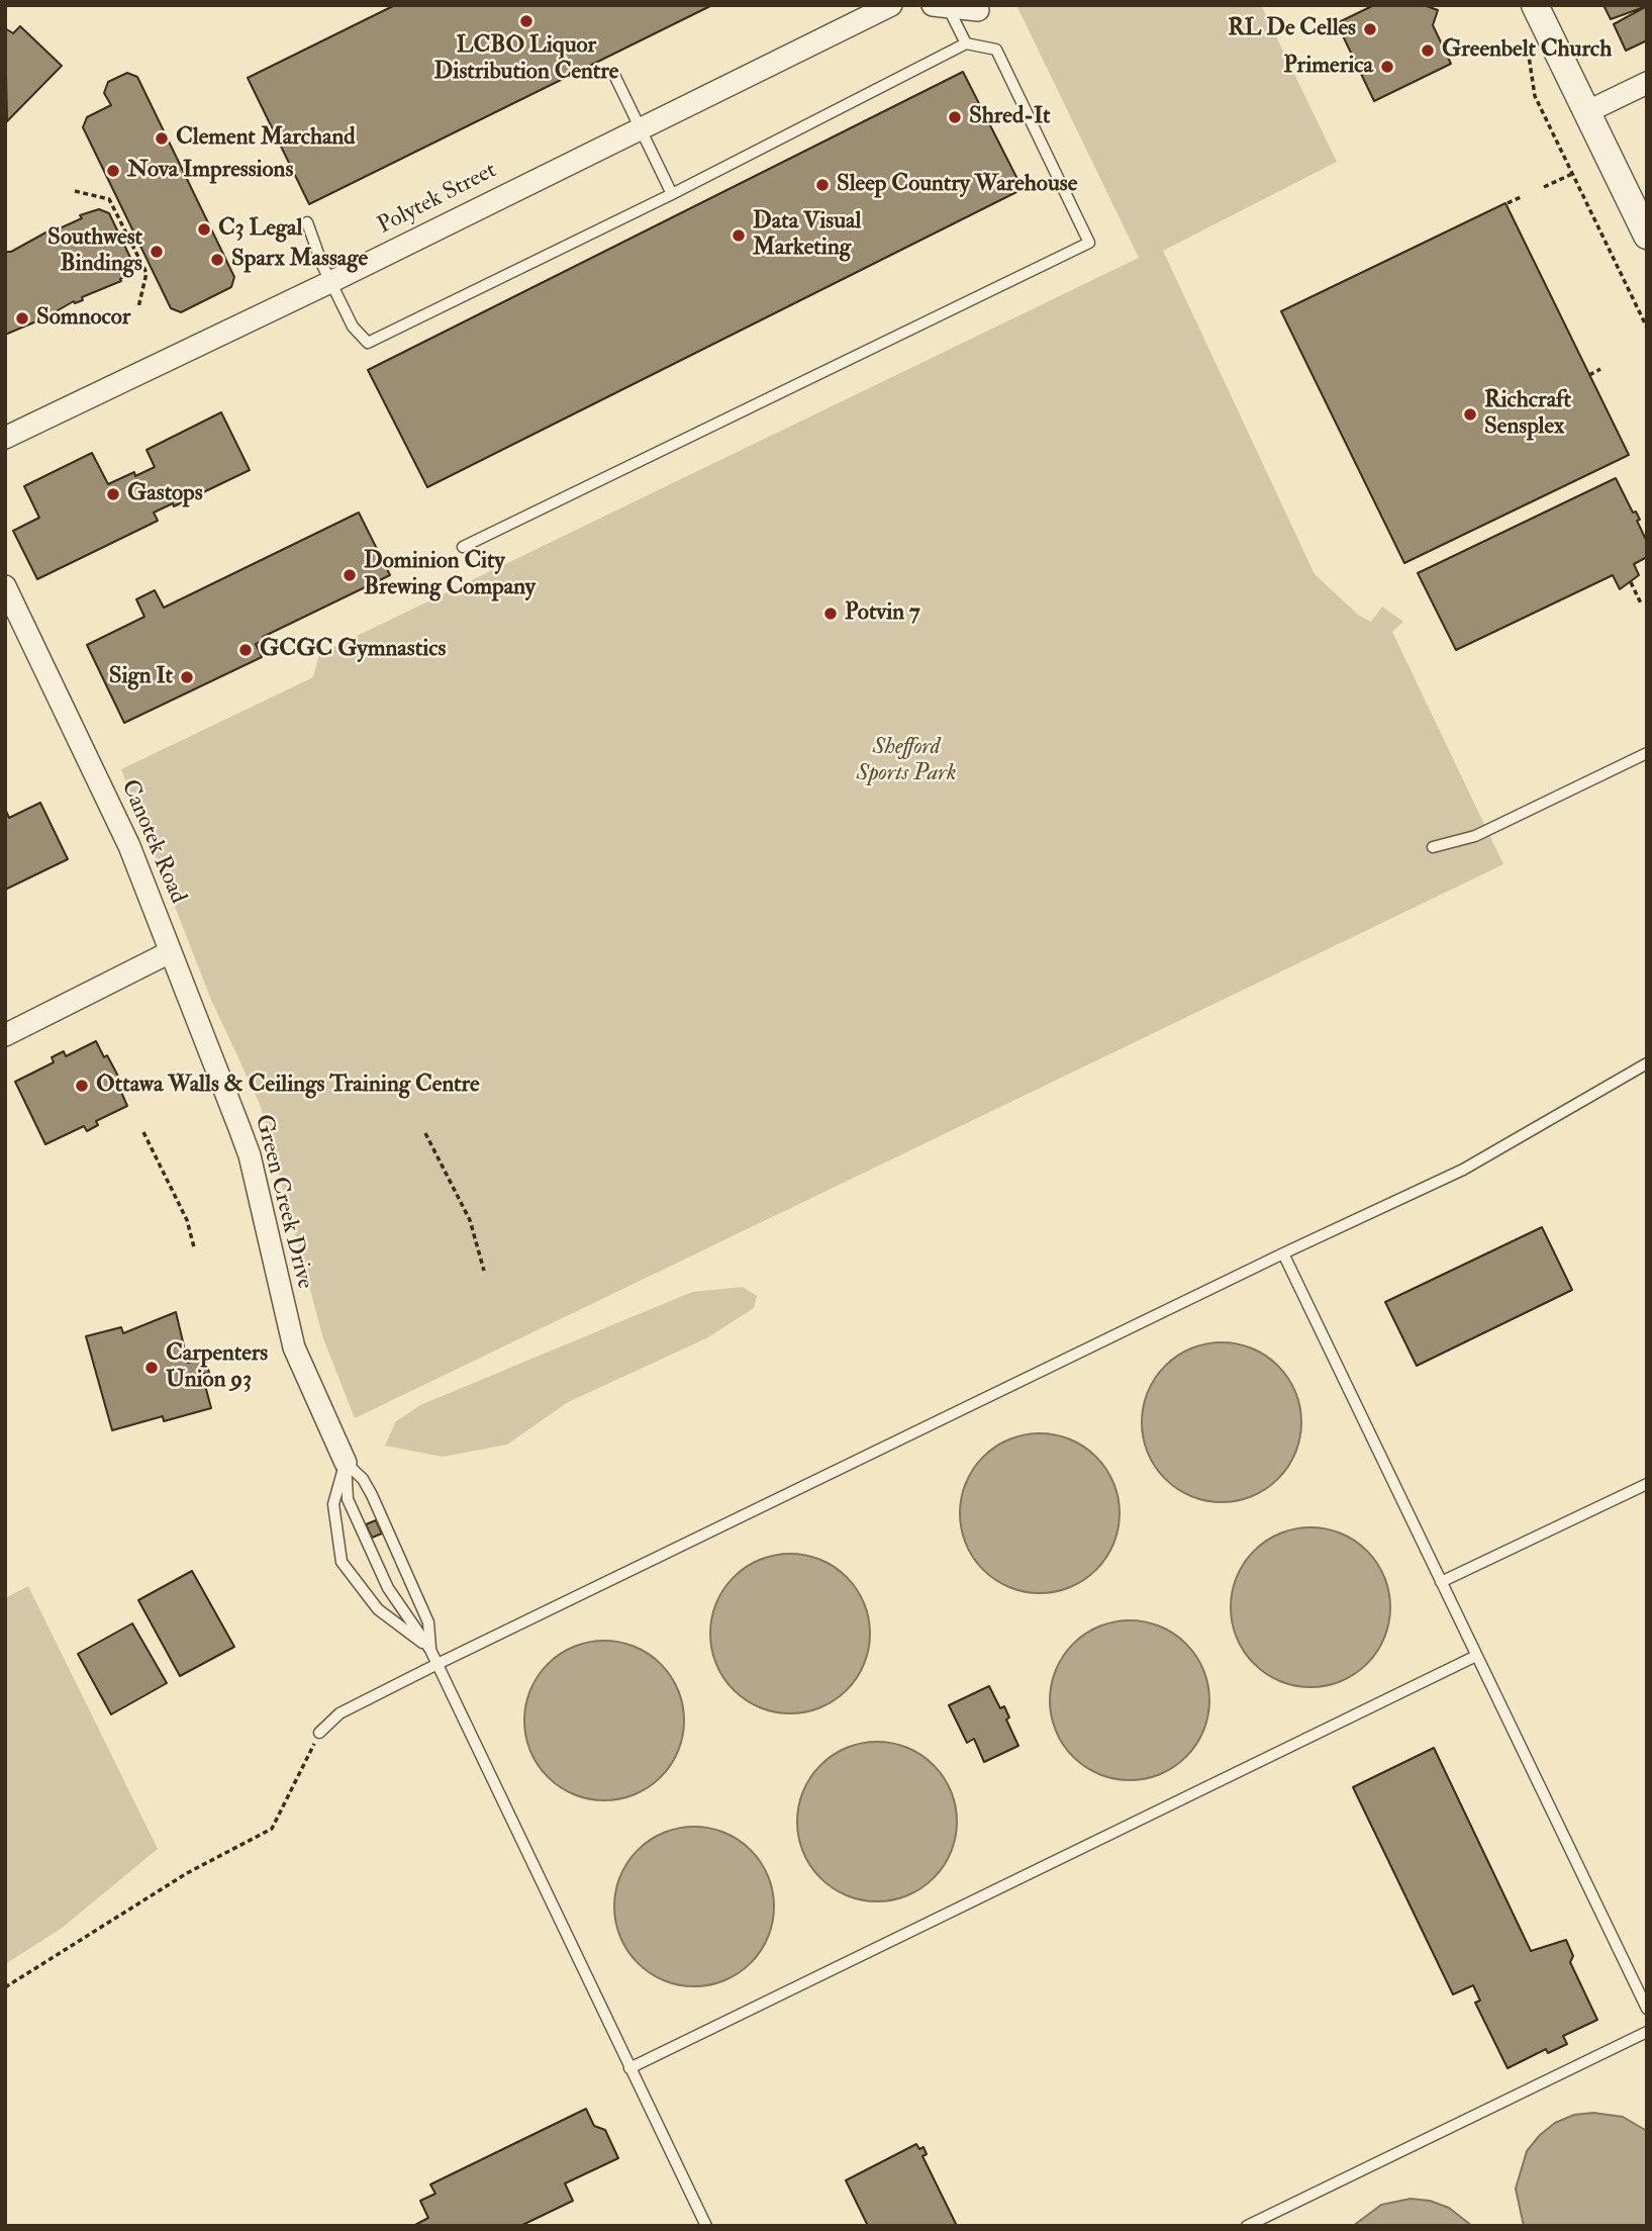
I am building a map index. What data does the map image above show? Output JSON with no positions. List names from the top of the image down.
{
  "streets": {
    "street": ["Polytek Street", "Canotek Road", "Green Creek Drive"]
  },
  "crossings": [
    ["Canotek Road", "Green Creek Drive"]
  ],
  "parks": ["Shefford Sports Park"],
  "places": [
    "LCBO Liquor Distribution Centre",
    "RL De Celles",
    "Greenbelt Church",
    "Primerica",
    "Shred-It",
    "Clement Marchand",
    "Nova Impressions",
    "Sleep Country Warehouse",
    "C3 Legal",
    "Data Visual Marketing",
    "Southwest Bindings",
    "Sparx Massage",
    "Somnocor",
    "Richcraft Sensplex",
    "Gastops",
    "Dominion City Brewing Company",
    "Potvin 7",
    "GCGC Gymnastics",
    "Sign It",
    "Ottawa Walls & Ceilings Training Centre",
    "Carpenters Union 93"
  ]
}
